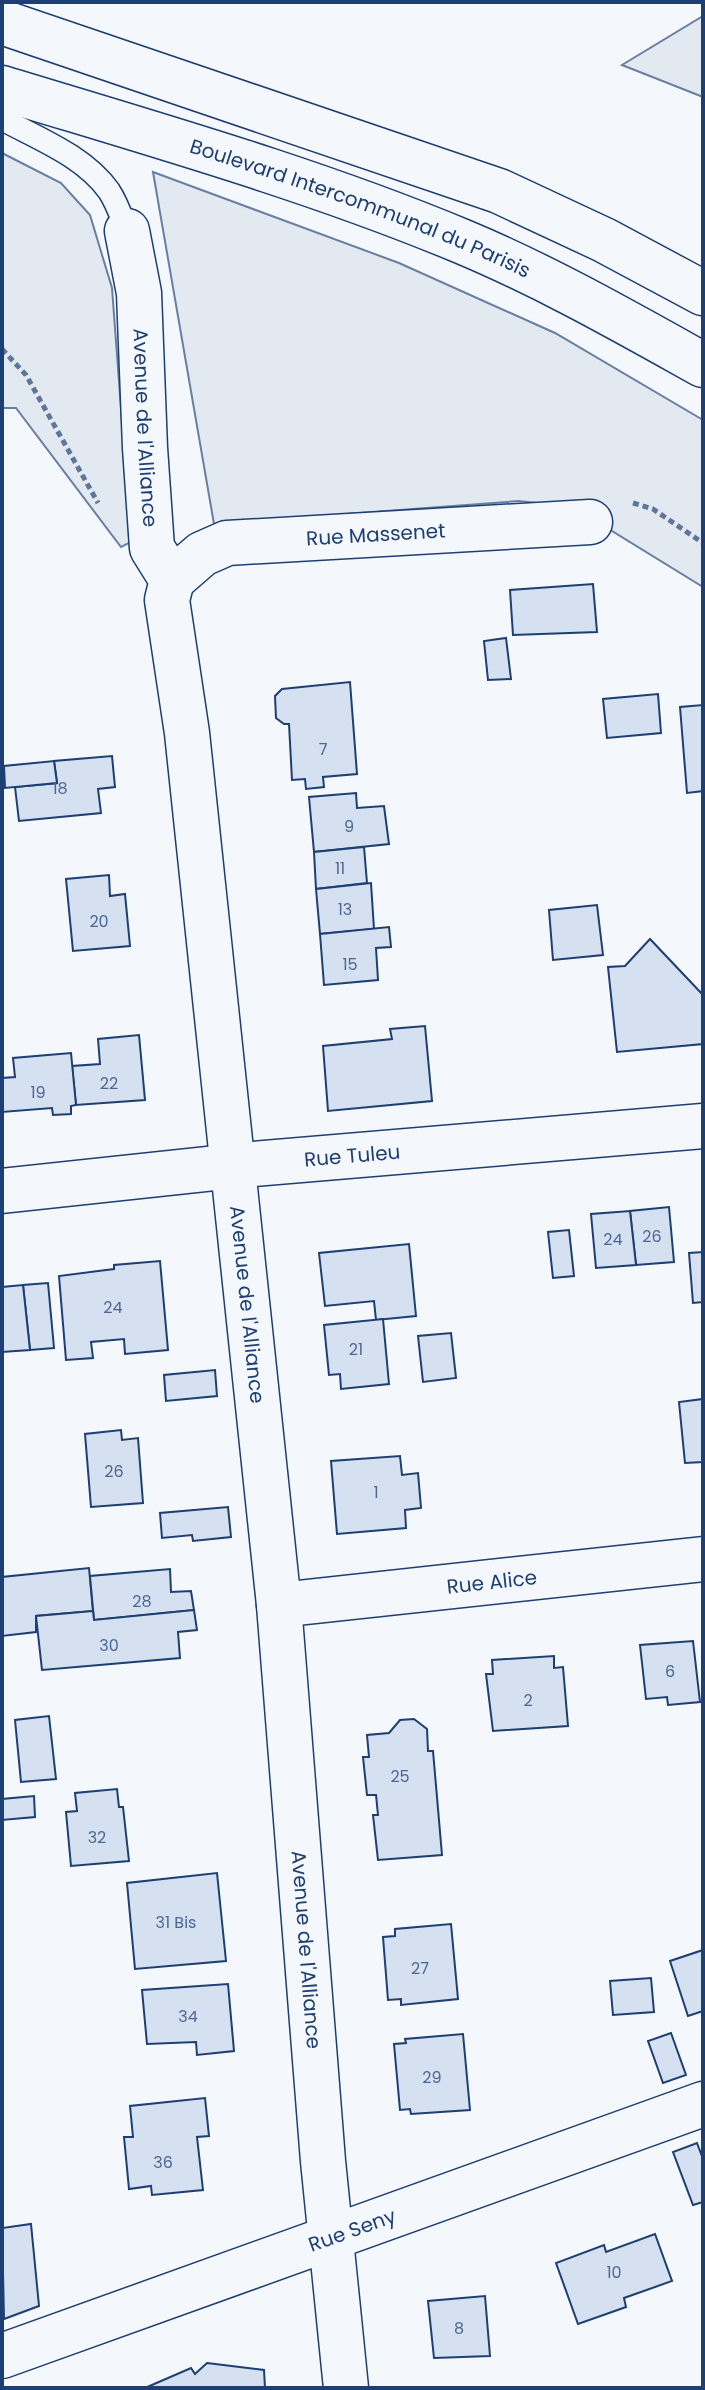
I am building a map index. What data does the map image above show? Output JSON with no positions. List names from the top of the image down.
{
  "streets": {
    "main road": [
      "Boulevard Intercommunal du Parisis",
      "Avenue de l'Alliance",
      "Rue Massenet",
      "Rue Tuleu",
      "Rue Alice",
      "Rue Seny"
    ]
  },
  "crossings": [
    ["Avenue de l'Alliance", "Rue Massenet"],
    ["Avenue de l'Alliance", "Rue Tuleu"],
    ["Avenue de l'Alliance", "Rue Alice"],
    ["Avenue de l'Alliance", "Rue Seny"]
  ],
  "house_numbers": [
    "7",
    "18",
    "9",
    "11",
    "13",
    "20",
    "15",
    "22",
    "19",
    "26",
    "24",
    "24",
    "21",
    "26",
    "1",
    "28",
    "30",
    "6",
    "2",
    "25",
    "32",
    "31 Bis",
    "27",
    "34",
    "29",
    "36",
    "10",
    "8"
  ]
}
